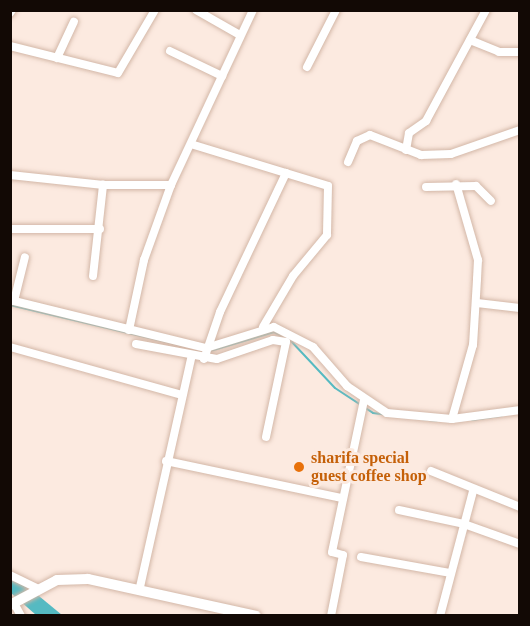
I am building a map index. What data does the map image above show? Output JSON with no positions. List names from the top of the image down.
{
  "places": ["sharifa special guest coffee shop"]
}
